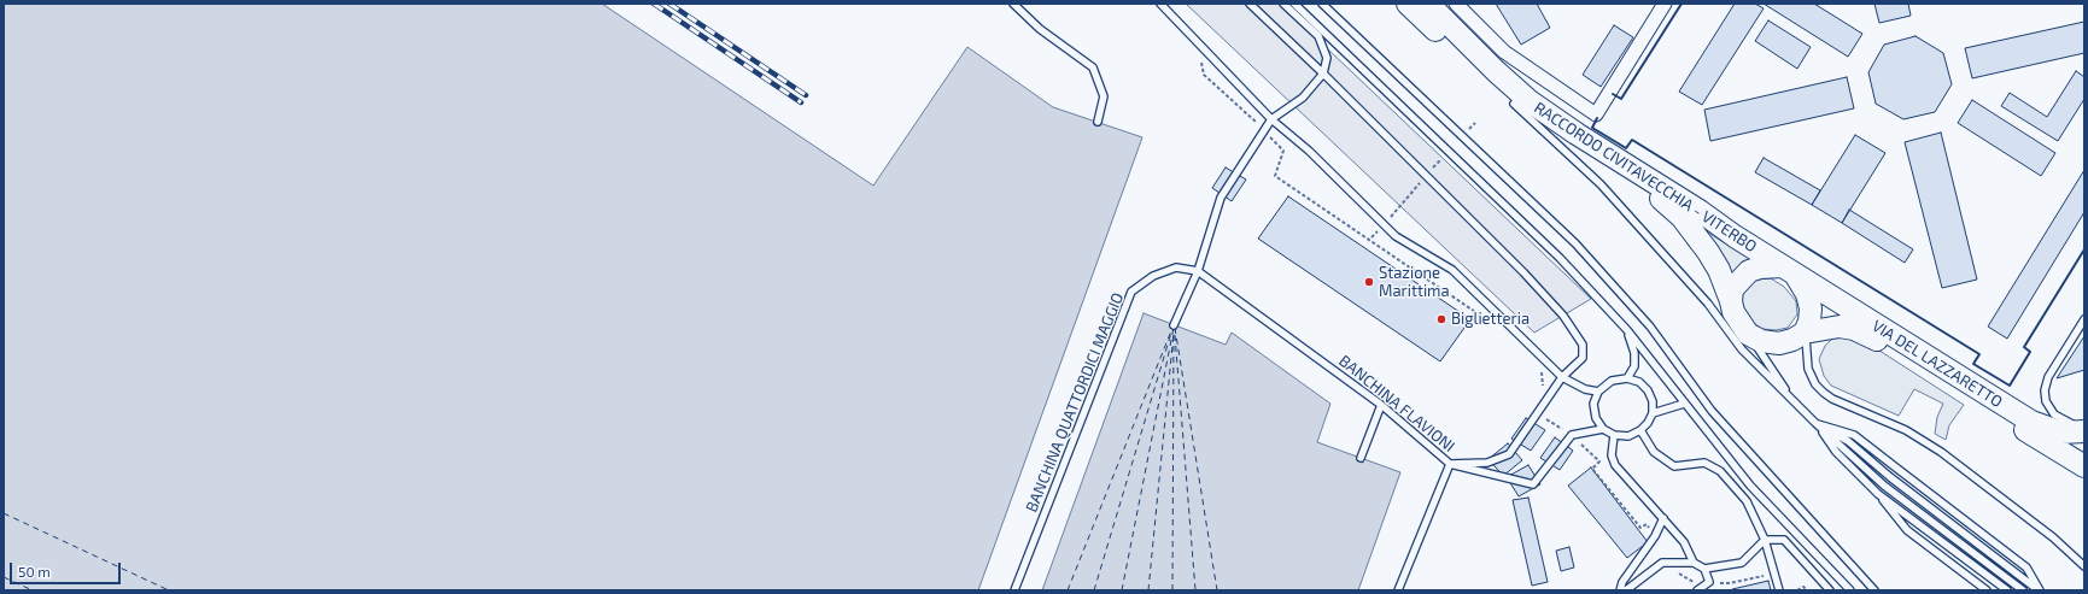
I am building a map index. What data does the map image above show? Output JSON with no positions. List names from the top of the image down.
{
  "streets": {
    "main road": ["RACCORDO CIVITAVECCHIA - VITERBO", "VIA DEL LAZZARETTO"],
    "lane": ["BANCHINA QUATTORDICI MAGGIO", "BANCHINA FLAVIONI"]
  },
  "crossings": [
    ["RACCORDO CIVITAVECCHIA - VITERBO", "VIA DEL LAZZARETTO"],
    ["BANCHINA QUATTORDICI MAGGIO", "BANCHINA FLAVIONI"]
  ],
  "places": ["Stazione Marittima", "Biglietteria"],
  "scale_bar": "50 m"
}
